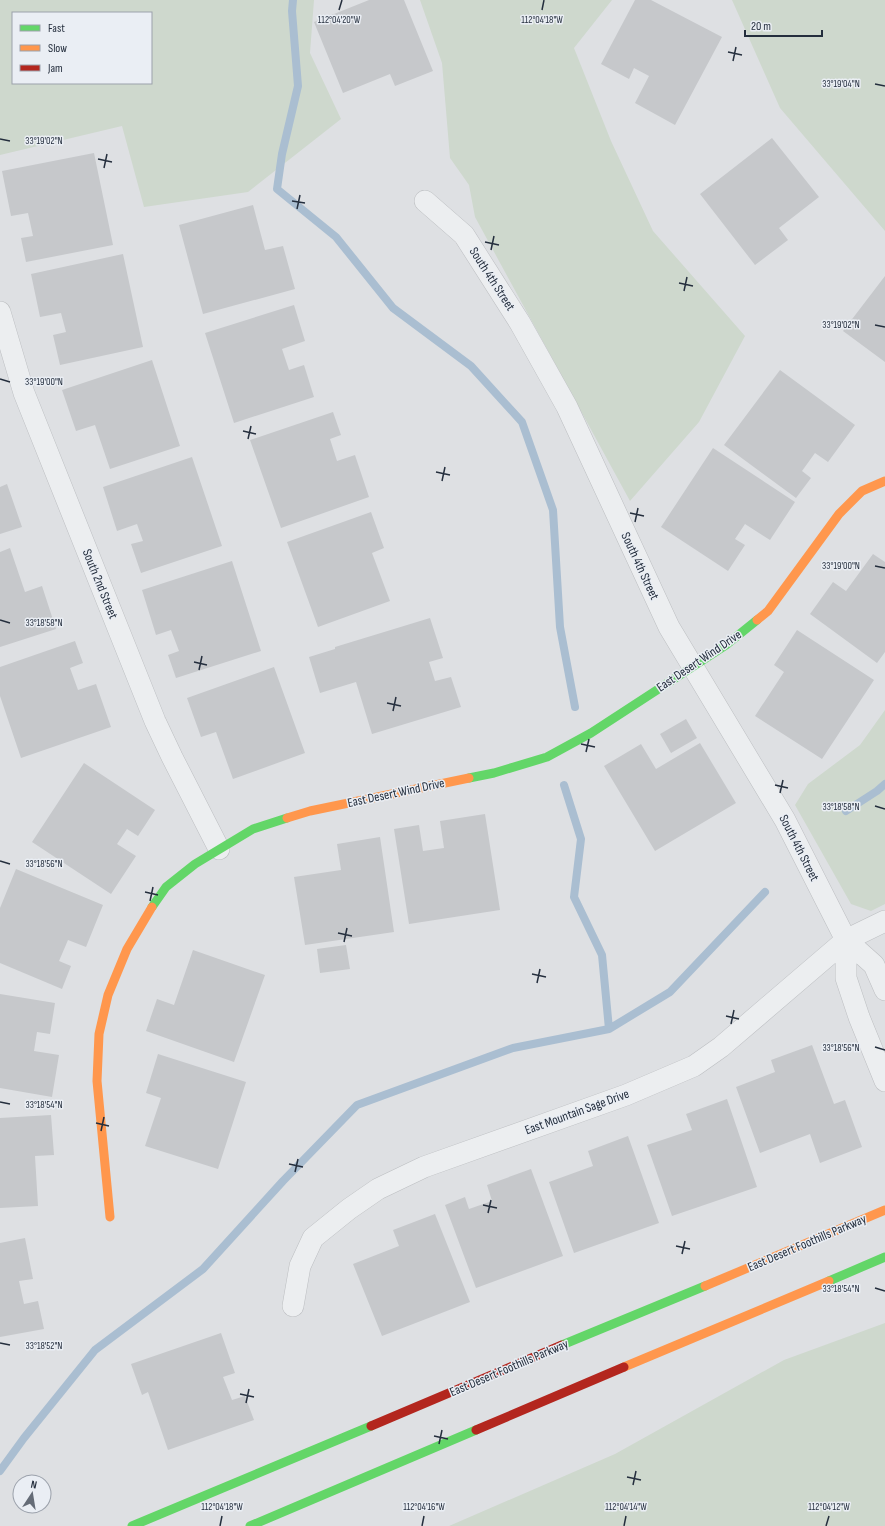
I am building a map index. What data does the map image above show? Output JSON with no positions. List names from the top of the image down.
{
  "streets": {
    "street": [
      "South 4th Street",
      "South 2nd Street",
      "East Desert Wind Drive",
      "East Mountain Sage Drive",
      "East Desert Foothills Parkway"
    ]
  },
  "crossings": [
    ["South 4th Street", "East Desert Wind Drive"],
    ["South 4th Street", "East Mountain Sage Drive"],
    ["South 2nd Street", "East Desert Wind Drive"]
  ],
  "legend": ["Fast", "Slow", "Jam"],
  "scale_bar": "20 m",
  "north": "top",
  "coordinates": [
    "112°04'20\"W",
    "112°04'18\"W",
    "33°19'04\"N",
    "33°19'02\"N",
    "33°19'00\"N",
    "33°18'58\"N",
    "33°18'56\"N",
    "33°18'54\"N",
    "33°18'52\"N",
    "112°04'16\"W",
    "112°04'14\"W",
    "112°04'12\"W"
  ]
}
